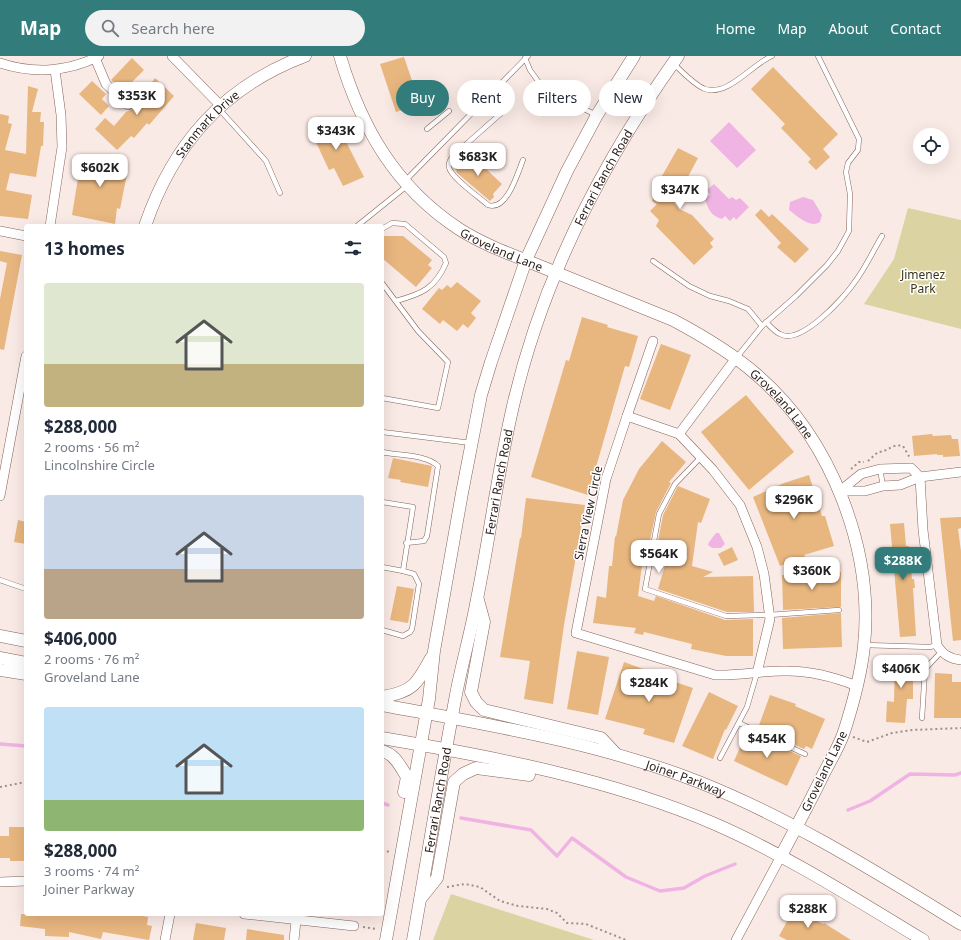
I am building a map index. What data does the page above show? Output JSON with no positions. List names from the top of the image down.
{
  "streets": {
    "main road": [
      "Stanmark Drive",
      "Ferrari Ranch Road",
      "Groveland Lane",
      "Joiner Parkway"
    ],
    "street": ["Sierra View Circle"]
  },
  "crossings": [
    ["Ferrari Ranch Road", "Groveland Lane"],
    ["Ferrari Ranch Road", "Joiner Parkway"],
    ["Groveland Lane", "Joiner Parkway"]
  ],
  "parks": ["Jimenez Park"],
  "page": {
    "header": "Map",
    "search": "Search here",
    "nav": [
      "Home",
      "Map",
      "About",
      "Contact"
    ],
    "chip": [
      "Buy",
      "Rent",
      "Filters",
      "New"
    ],
    "price": [
      "$353K",
      "$343K",
      "$683K",
      "$602K",
      "$347K",
      "$296K",
      "$564K",
      "$288K",
      "$360K",
      "$406K",
      "$284K",
      "$454K",
      "$288K"
    ],
    "heading": "13 homes",
    "list": [
      {
        "name": "$288,000",
        "note": "2 rooms · 56 m² · Lincolnshire Circle"
      },
      {
        "name": "$406,000",
        "note": "2 rooms · 76 m² · Groveland Lane"
      },
      {
        "name": "$288,000",
        "note": "3 rooms · 74 m² · Joiner Parkway"
      }
    ]
  }
}
